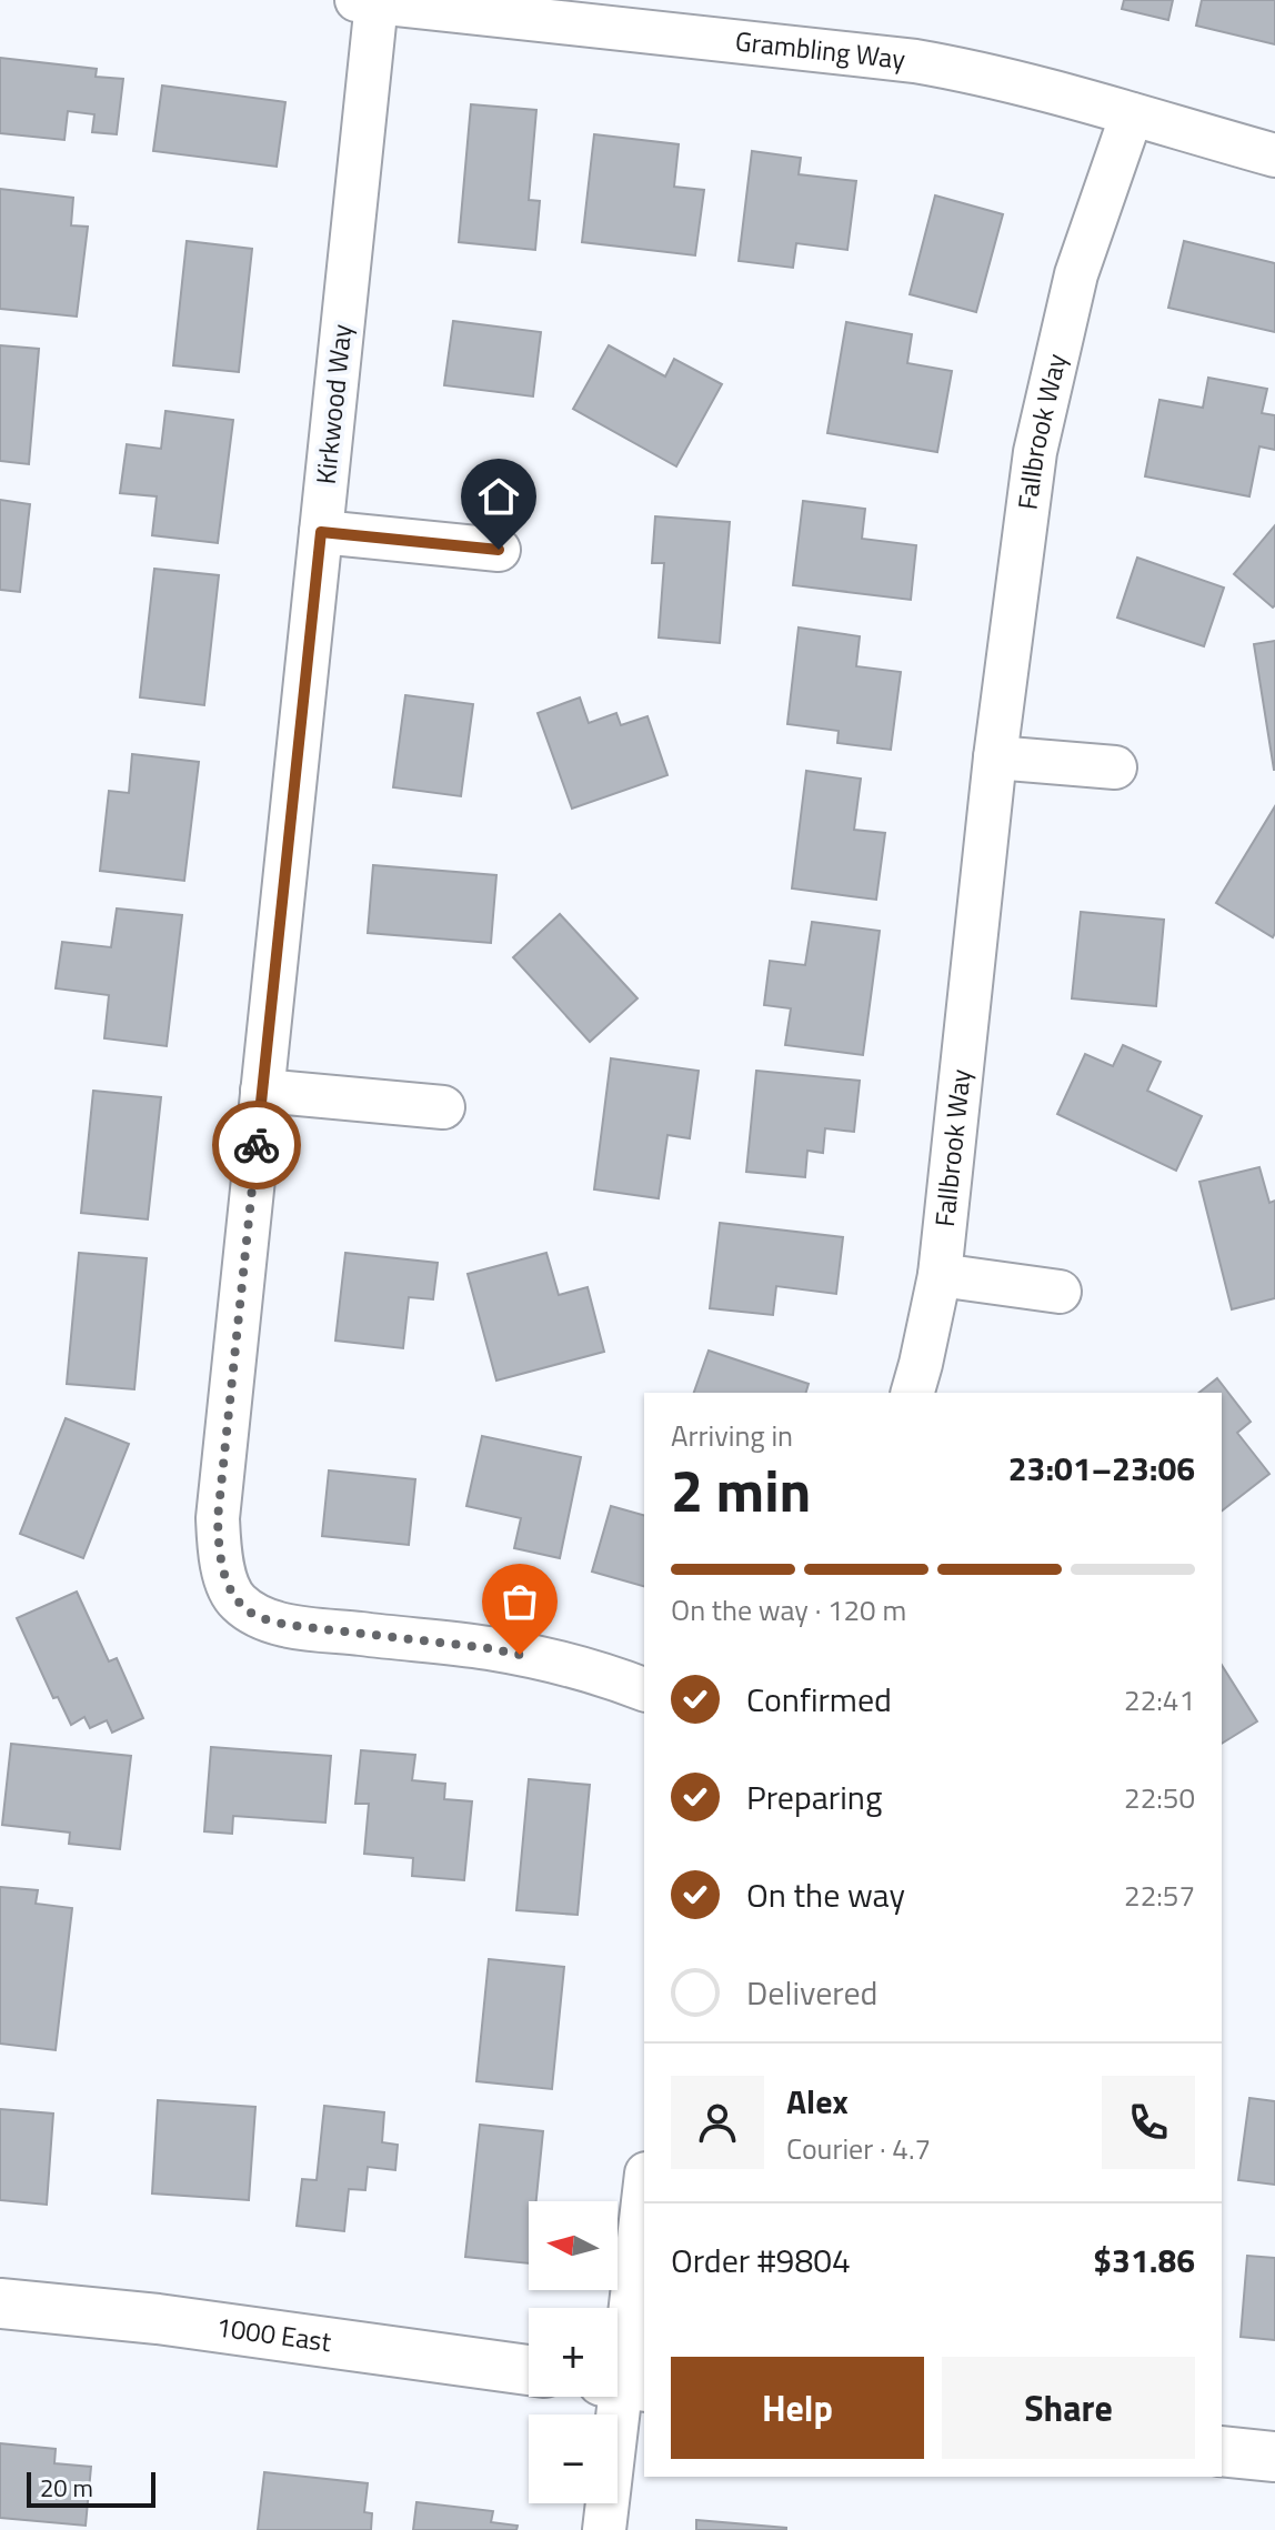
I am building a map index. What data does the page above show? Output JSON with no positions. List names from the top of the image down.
{
  "streets": {
    "street": [
      "Grambling Way",
      "Kirkwood Way",
      "Fallbrook Way",
      "1000 East"
    ]
  },
  "crossings": [
    ["Grambling Way", "Kirkwood Way"],
    ["Grambling Way", "Fallbrook Way"]
  ],
  "scale_bar": "20 m",
  "north": "left",
  "page": {
    "heading": ["2 min", "Arriving in", "23:01–23:06"],
    "panel": [
      "Alex",
      "Courier · 4.7",
      "Order #9804",
      "$31.86"
    ],
    "bar": "On the way · 120 m",
    "list": [
      ["Confirmed", "22:41"],
      ["Preparing", "22:50"],
      ["On the way", "22:57"],
      "Delivered"
    ],
    "map_buttons": ["+", "−"],
    "buttons": ["Help", "Share"],
    "scale": "20 m"
  }
}
